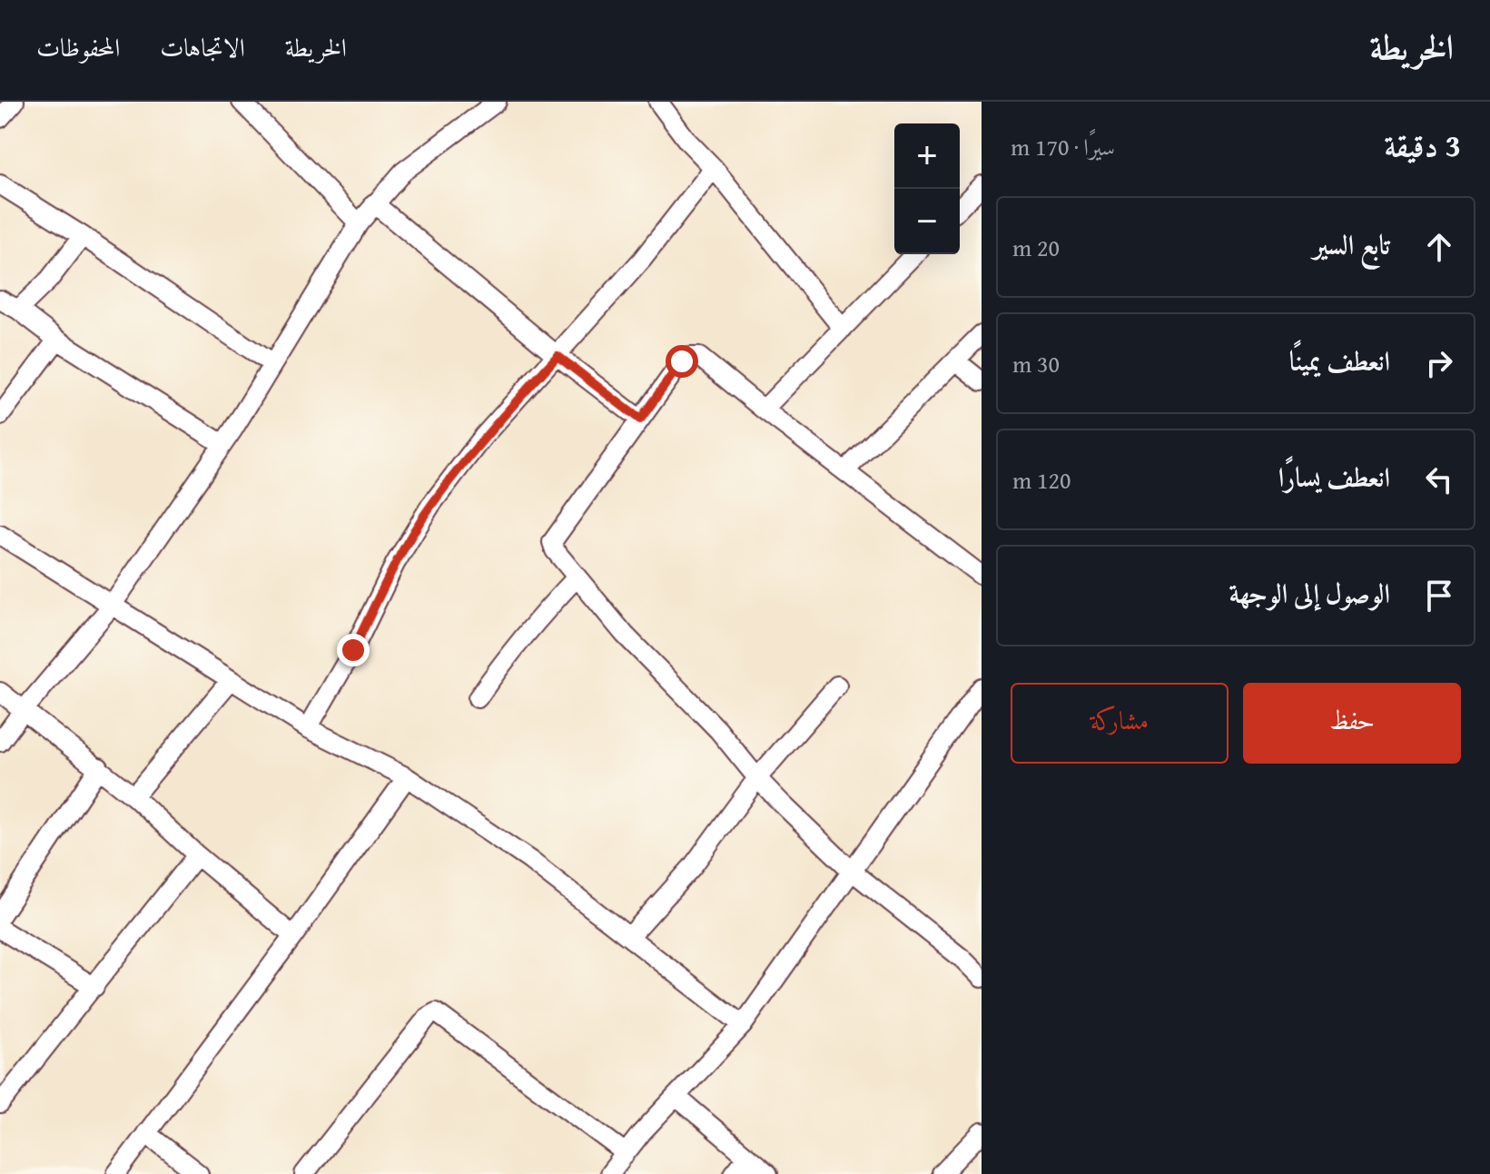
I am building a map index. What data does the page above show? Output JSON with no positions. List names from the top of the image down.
{
  "page": {
    "header": "الخريطة",
    "nav": ["الخريطة", "الاتجاهات", "المحفوظات"],
    "heading": ["3 دقيقة", "سيرًا · 170 m"],
    "map_buttons": ["+", "−"],
    "list": [
      ["تابع السير", "20 m"],
      ["انعطف يمينًا", "30 m"],
      ["انعطف يسارًا", "120 m"],
      "الوصول إلى الوجهة"
    ],
    "buttons": ["حفظ", "مشاركة"]
  }
}
